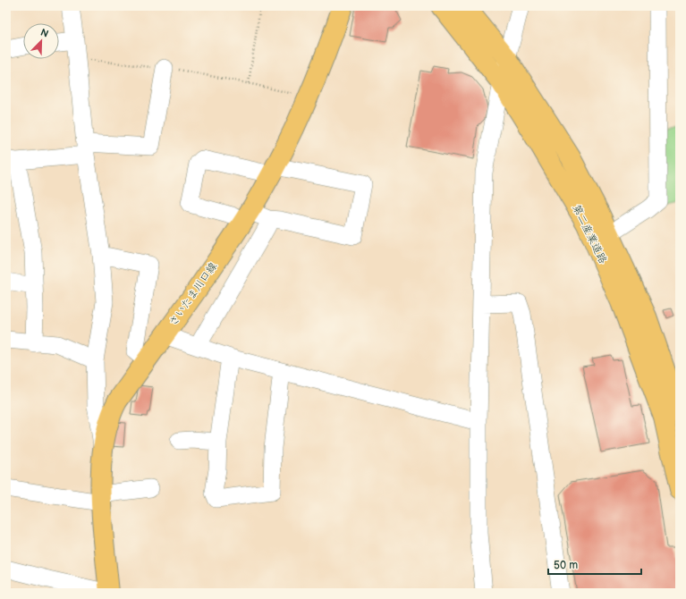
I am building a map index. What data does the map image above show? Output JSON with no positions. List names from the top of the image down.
{
  "streets": {
    "main road": ["第二産業道路", "さいたま川口線"]
  },
  "scale_bar": "50 m",
  "north": "top right"
}
